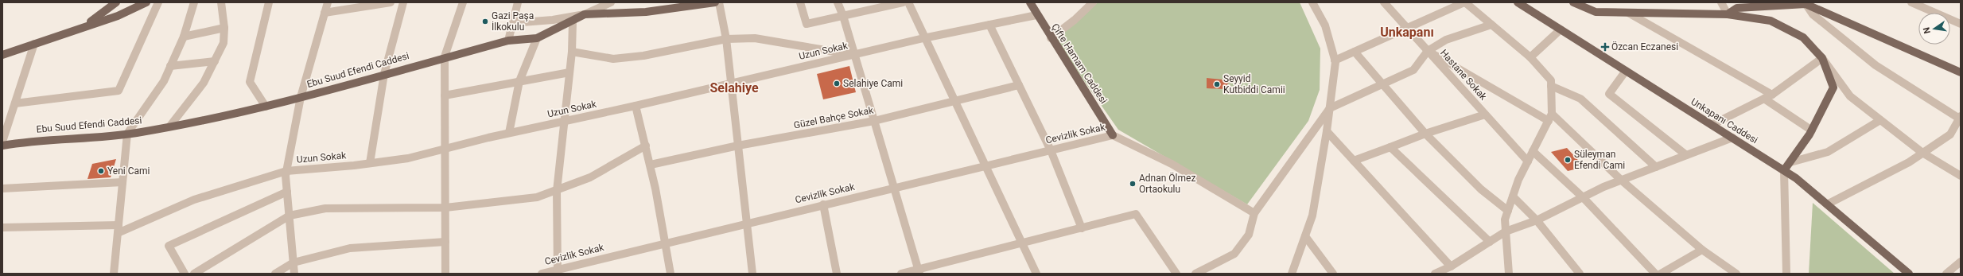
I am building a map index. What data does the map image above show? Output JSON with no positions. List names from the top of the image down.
{
  "streets": {
    "main road": ["Çifte Hamam Caddesi", "Ebu Suud Efendi Caddesi", "Unkapanı Caddesi"],
    "street": [
      "Uzun Sokak",
      "Hastane Sokak",
      "Güzel Bahçe Sokak",
      "Cevizlik Sokak"
    ]
  },
  "crossings": [
    ["Uzun Sokak", "Çifte Hamam Caddesi"],
    ["Çifte Hamam Caddesi", "Cevizlik Sokak"]
  ],
  "districts": ["Unkapanı", "Selahiye"],
  "places": {
    "other": [
      "Gazi Paşa İlkokulu",
      "Selahiye Cami",
      "Seyyid Kutbiddi Camii",
      "Süleyman Efendi Cami",
      "Yeni Cami",
      "Adnan Ölmez Ortaokulu"
    ],
    "health": ["Özcan Eczanesi"]
  },
  "north": "left"
}
